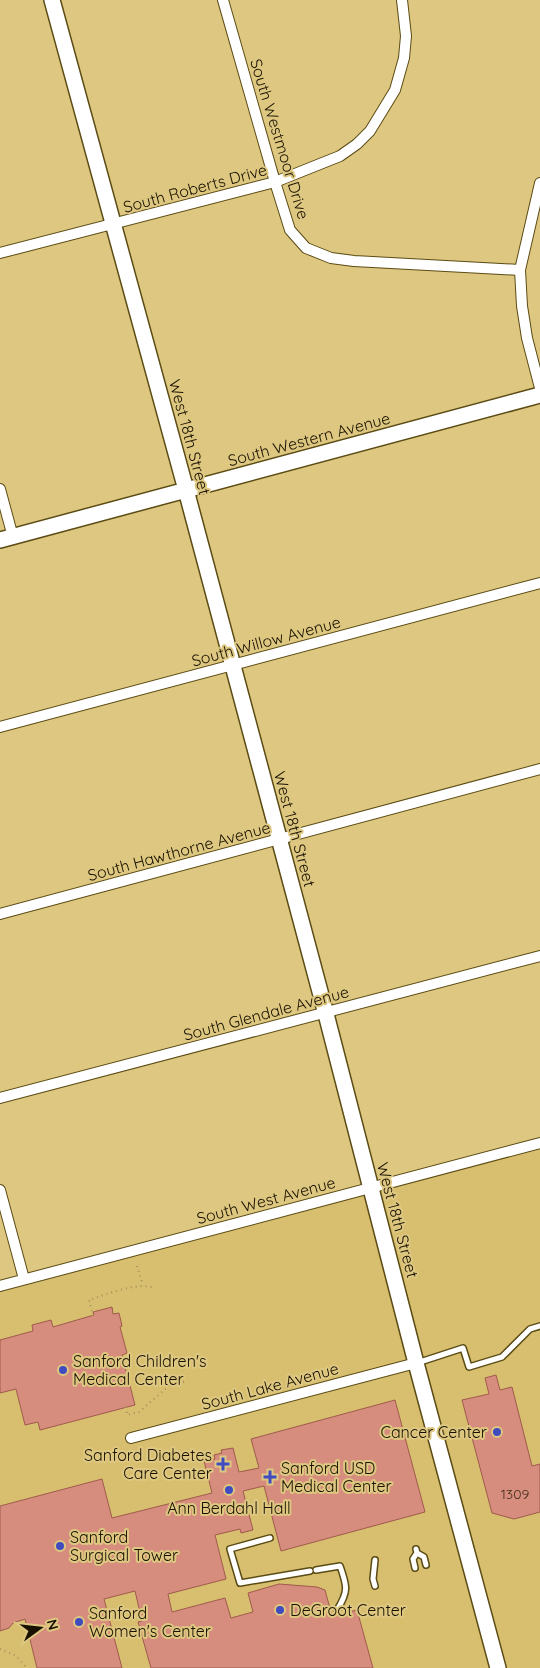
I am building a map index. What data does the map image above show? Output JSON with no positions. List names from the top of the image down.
{
  "streets": {
    "street": [
      "South Westmoor Drive",
      "South Roberts Drive",
      "West 18th Street",
      "South Western Avenue",
      "South Willow Avenue",
      "South Hawthorne Avenue",
      "South Glendale Avenue",
      "South West Avenue",
      "South Lake Avenue"
    ]
  },
  "crossings": [
    ["South Westmoor Drive", "South Roberts Drive"],
    ["South Roberts Drive", "West 18th Street"],
    ["West 18th Street", "South Western Avenue"],
    ["West 18th Street", "South Willow Avenue"],
    ["West 18th Street", "South Hawthorne Avenue"],
    ["West 18th Street", "South Glendale Avenue"],
    ["West 18th Street", "South West Avenue"],
    ["West 18th Street", "South Lake Avenue"]
  ],
  "places": {
    "other": [
      "Sanford Children's Medical Center",
      "Cancer Center",
      "Ann Berdahl Hall",
      "Sanford Surgical Tower",
      "DeGroot Center",
      "Sanford Women's Center"
    ],
    "health": ["Sanford Diabetes Care Center", "Sanford USD Medical Center"]
  },
  "house_numbers": ["1309"],
  "north": "right"
}
